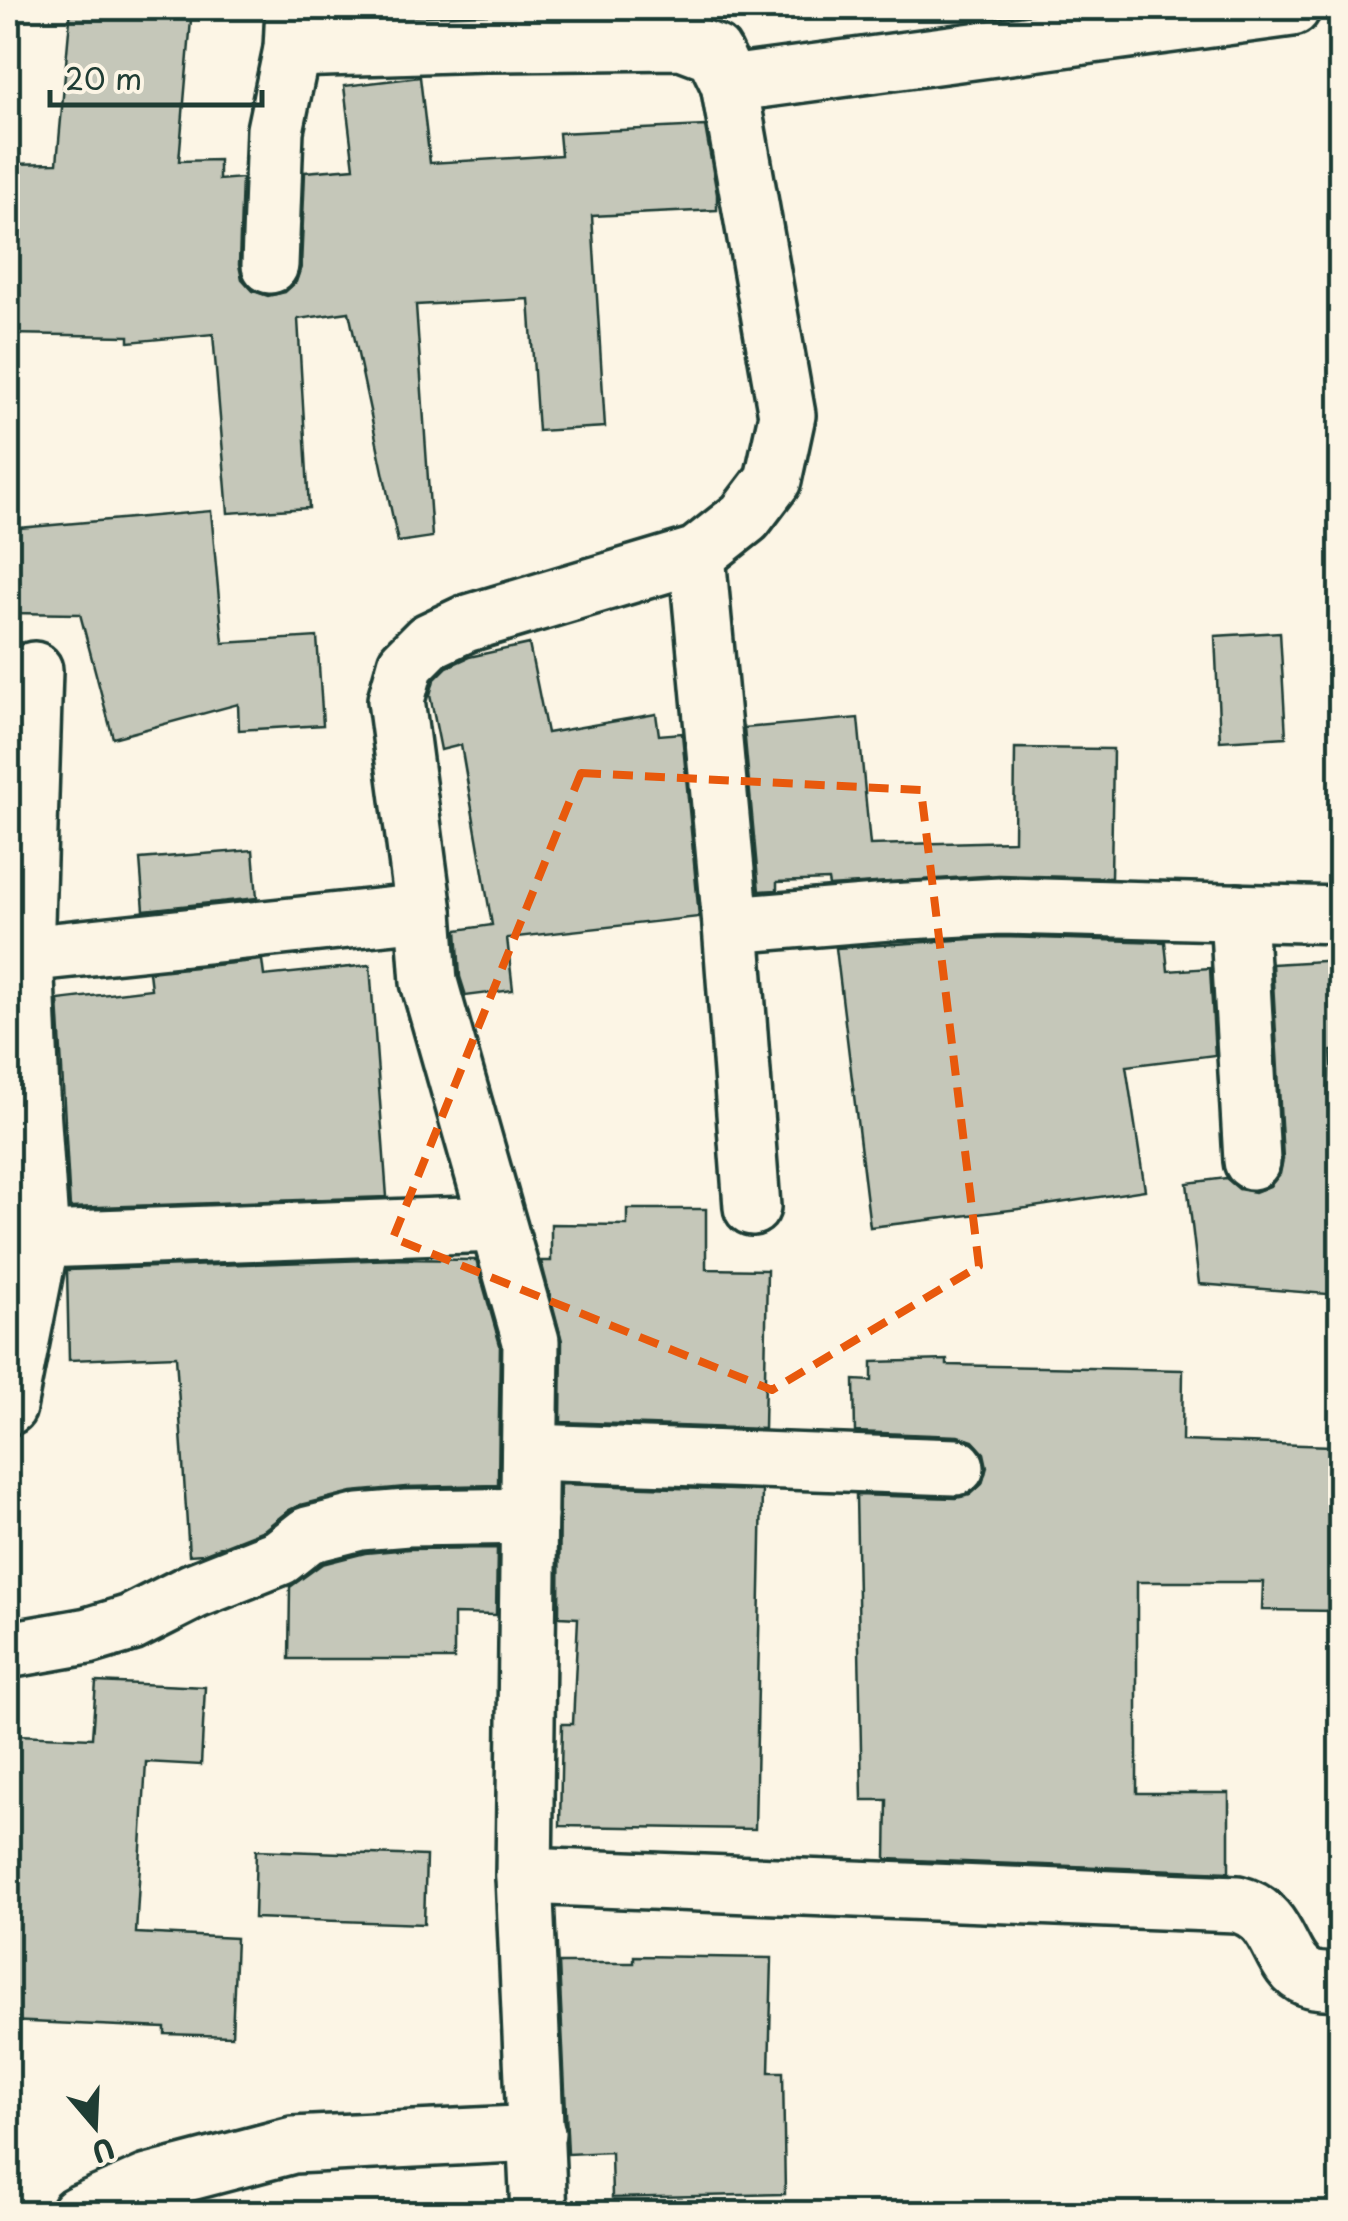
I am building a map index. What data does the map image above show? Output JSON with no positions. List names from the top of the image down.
{
  "scale_bar": "20 m",
  "north": "bottom"
}
